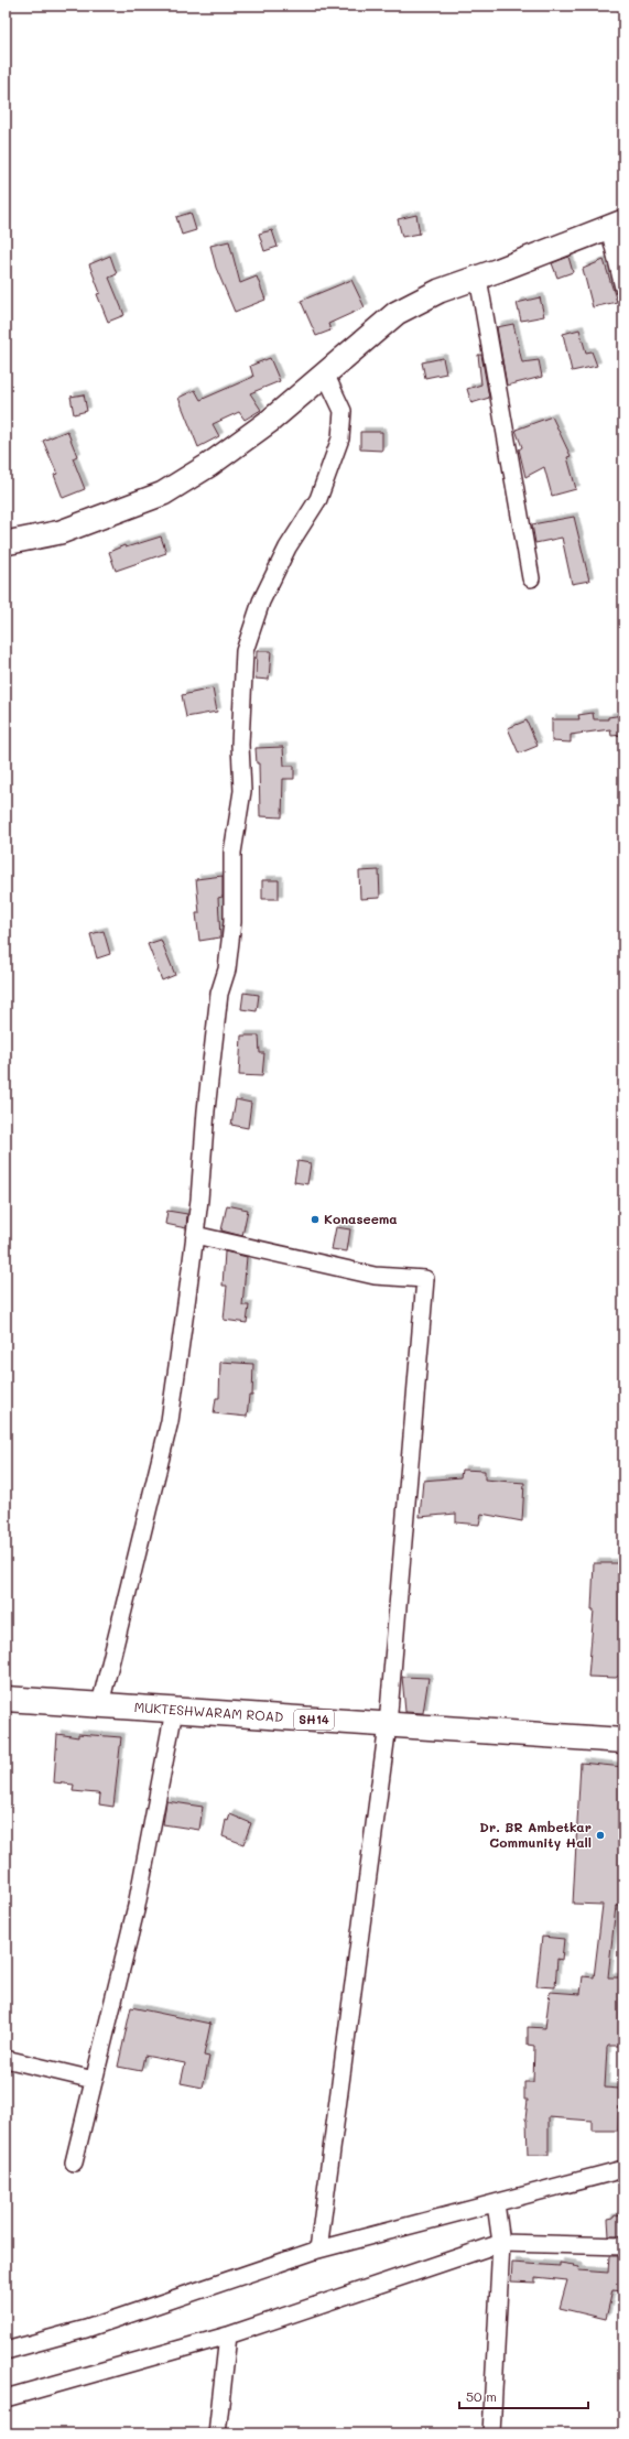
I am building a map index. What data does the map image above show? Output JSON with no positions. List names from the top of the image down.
{
  "streets": {
    "main road": ["MUKTESHWARAM ROAD", "SH14"]
  },
  "places": ["Konaseema", "Dr. BR Ambetkar Community Hall"],
  "scale_bar": "50 m"
}
